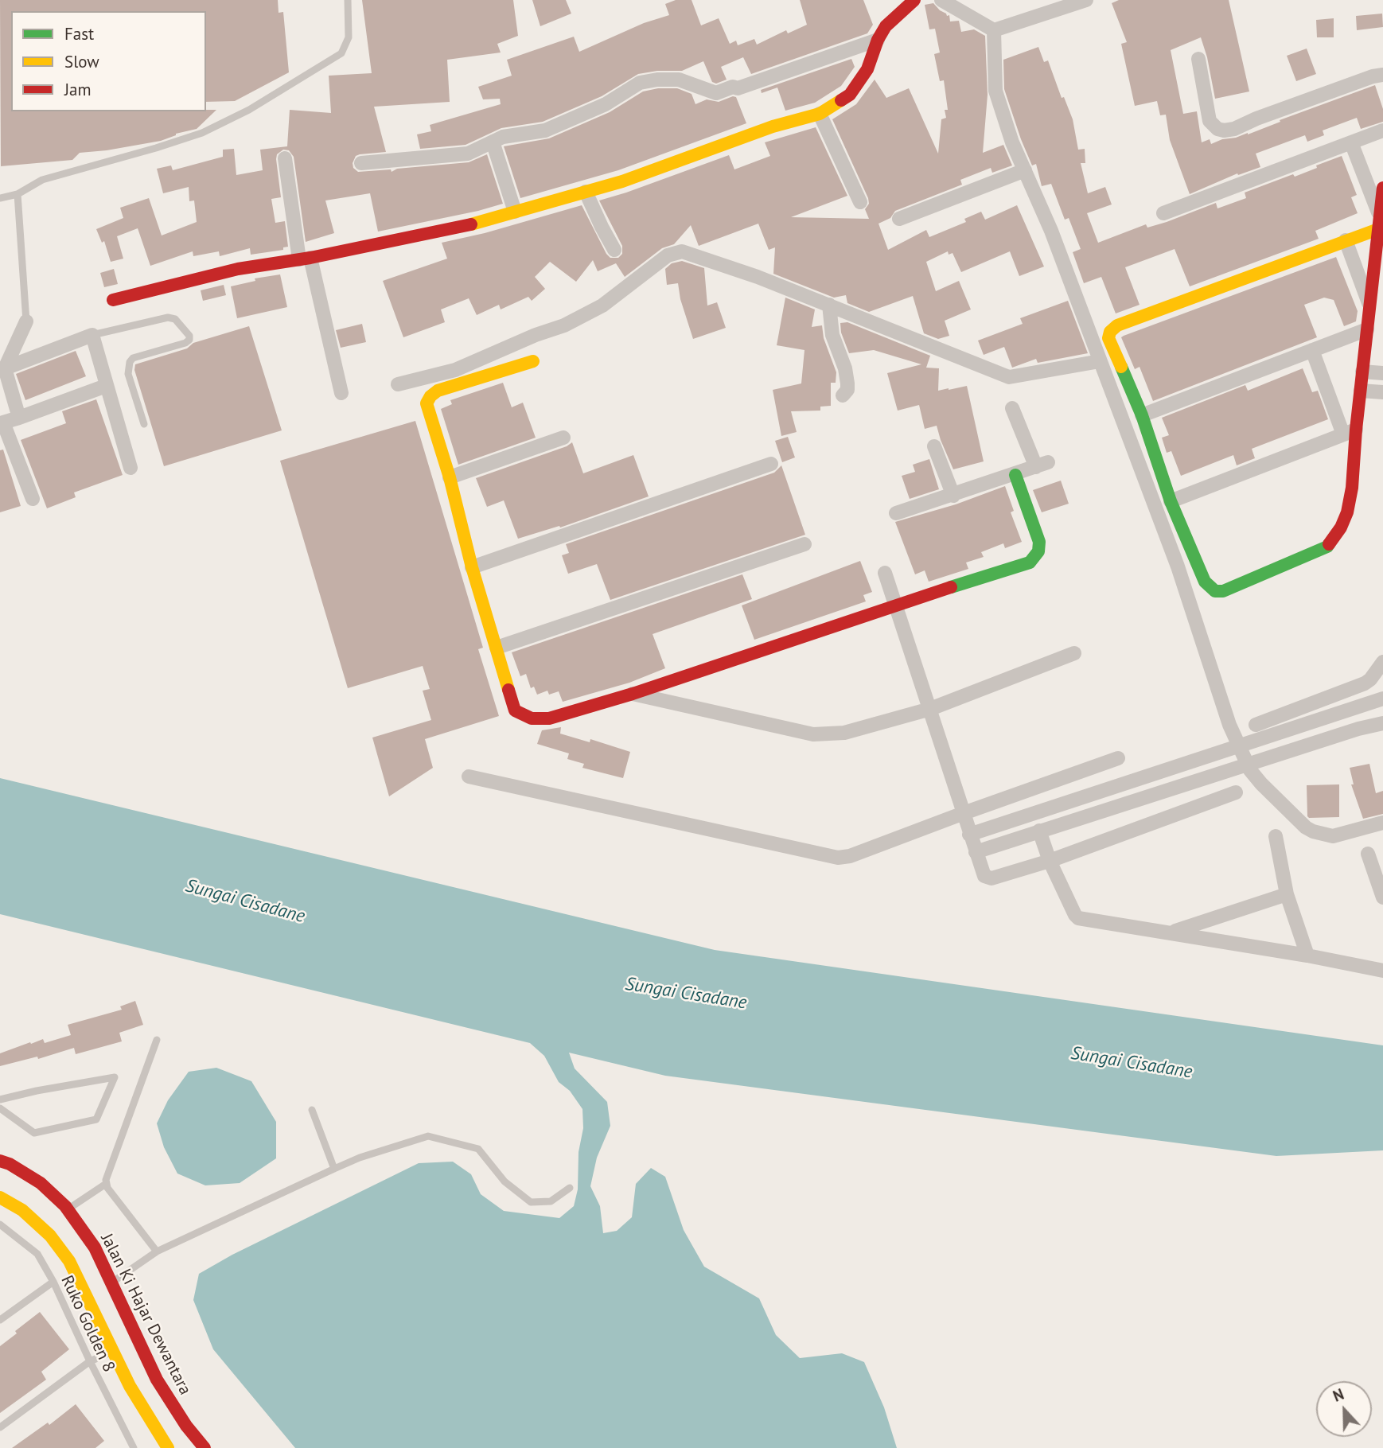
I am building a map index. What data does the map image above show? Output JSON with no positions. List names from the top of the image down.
{
  "streets": {
    "street": ["Jalan Ki Hajar Dewantara"],
    "lane": ["Ruko Golden 8"]
  },
  "water": ["Sungai Cisadane"],
  "legend": ["Fast", "Slow", "Jam"],
  "north": "top"
}
